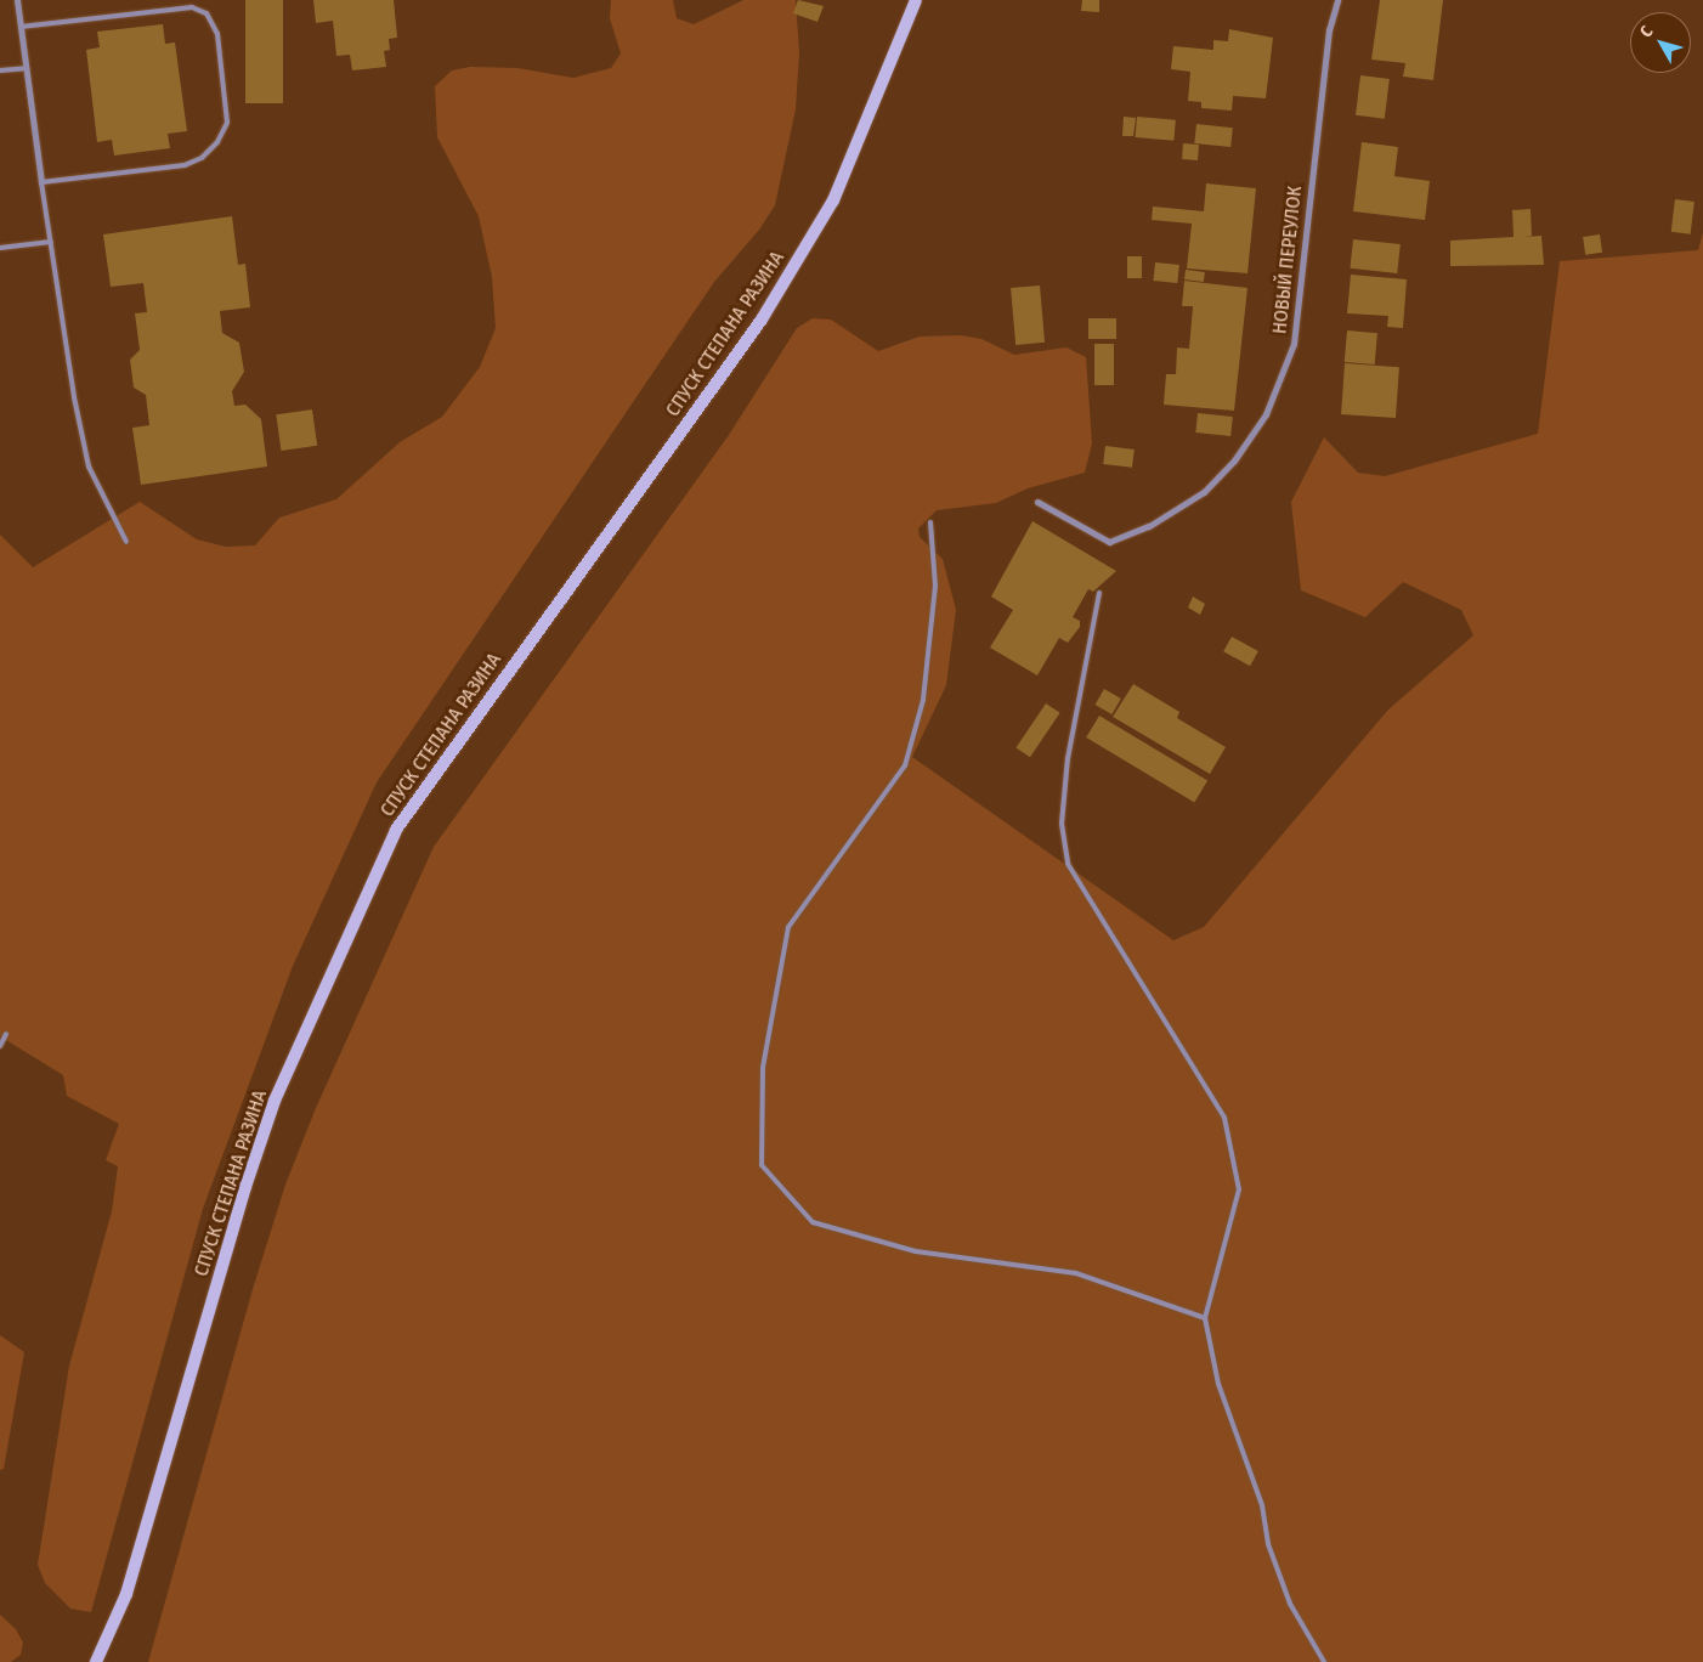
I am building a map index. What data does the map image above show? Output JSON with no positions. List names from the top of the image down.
{
  "streets": {
    "main road": ["СПУСК СТЕПАНА РАЗИНА"],
    "street": ["НОВЫЙ ПЕРЕУЛОК"]
  },
  "north": "top left"
}
